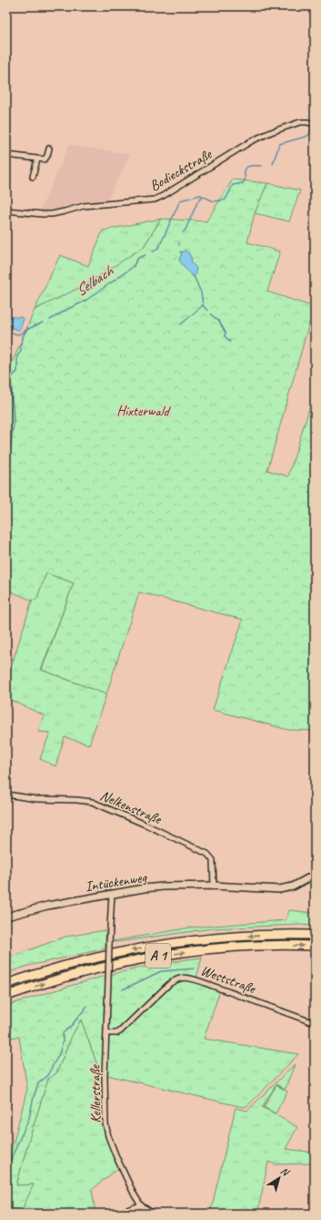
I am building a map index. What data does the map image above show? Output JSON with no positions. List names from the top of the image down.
{
  "streets": {
    "highway": ["A 1"],
    "street": [
      "Bodieckstraße",
      "Nelkenstraße",
      "Intückenweg",
      "Weststraße",
      "Kellerstraße"
    ]
  },
  "crossings": [
    ["Nelkenstraße", "Intückenweg"],
    ["Intückenweg", "Kellerstraße"],
    ["Weststraße", "Kellerstraße"]
  ],
  "water": ["Selbach"],
  "parks": ["Hixterwald"],
  "north": "top right"
}
